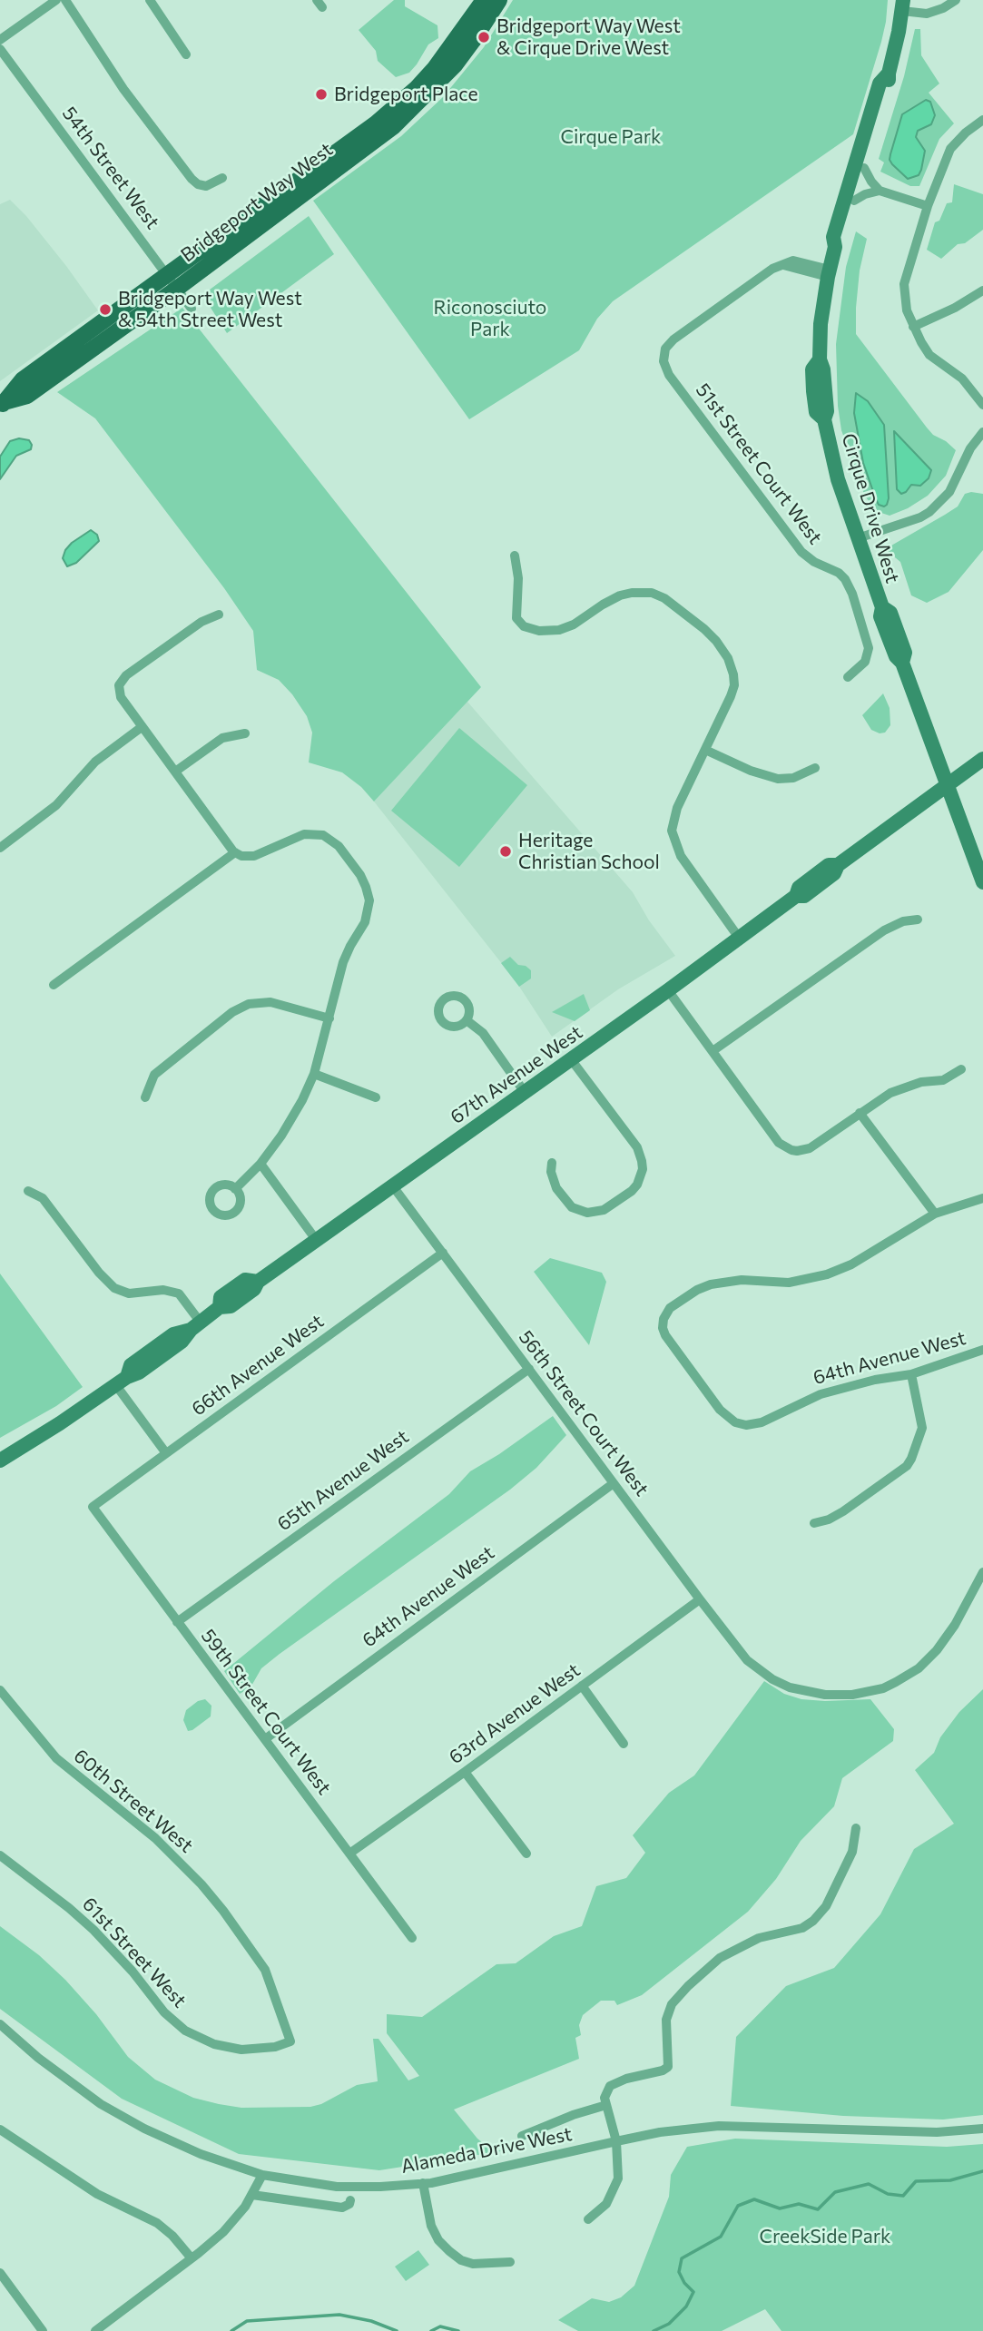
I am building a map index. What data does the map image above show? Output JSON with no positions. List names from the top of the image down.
{
  "streets": {
    "main road": ["Bridgeport Way West"],
    "street": [
      "54th Street West",
      "51st Street Court West",
      "Cirque Drive West",
      "67th Avenue West",
      "64th Avenue West",
      "66th Avenue West",
      "56th Street Court West",
      "65th Avenue West",
      "59th Street Court West",
      "63rd Avenue West",
      "60th Street West",
      "61st Street West",
      "Alameda Drive West"
    ]
  },
  "crossings": [
    ["54th Street West", "Bridgeport Way West"],
    ["51st Street Court West", "Cirque Drive West"],
    ["Cirque Drive West", "67th Avenue West"],
    ["67th Avenue West", "56th Street Court West"],
    ["64th Avenue West", "56th Street Court West"],
    ["64th Avenue West", "59th Street Court West"],
    ["66th Avenue West", "56th Street Court West"],
    ["66th Avenue West", "59th Street Court West"],
    ["56th Street Court West", "65th Avenue West"],
    ["56th Street Court West", "63rd Avenue West"],
    ["65th Avenue West", "59th Street Court West"],
    ["59th Street Court West", "63rd Avenue West"],
    ["60th Street West", "61st Street West"]
  ],
  "parks": ["Cirque Park", "Riconosciuto Park", "CreekSide Park"],
  "places": [
    "Bridgeport Way West & Cirque Drive West",
    "Bridgeport Place",
    "Bridgeport Way West & 54th Street West",
    "Heritage Christian School"
  ]
}
